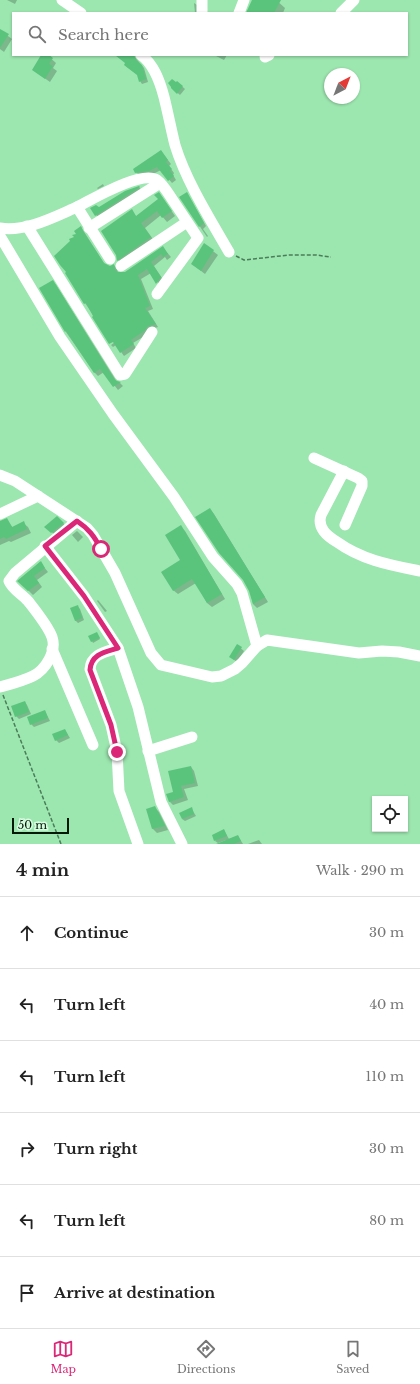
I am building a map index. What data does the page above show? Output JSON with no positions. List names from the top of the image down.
{
  "scale_bar": "50 m",
  "north": "top right",
  "page": {
    "search": "Search here",
    "scale": "50 m",
    "heading": ["4 min", "Walk · 290 m"],
    "list": [
      ["Continue", "30 m"],
      ["Turn left", "40 m"],
      ["Turn left", "110 m"],
      ["Turn right", "30 m"],
      ["Turn left", "80 m"],
      "Arrive at destination"
    ],
    "nav": ["Map", "Directions", "Saved"]
  }
}
